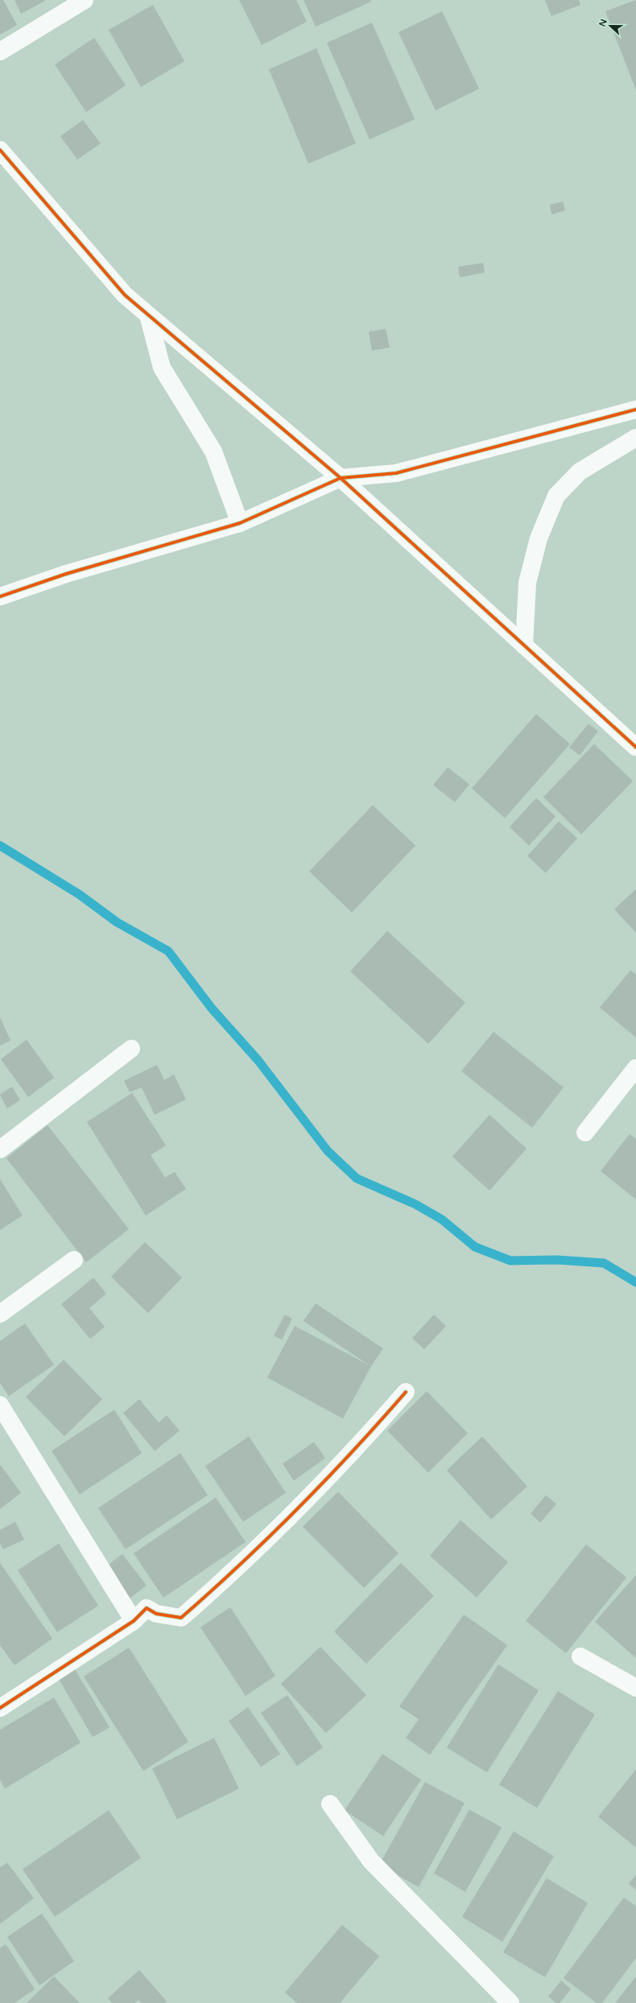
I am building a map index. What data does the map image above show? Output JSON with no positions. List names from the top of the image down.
{
  "north": "left"
}
